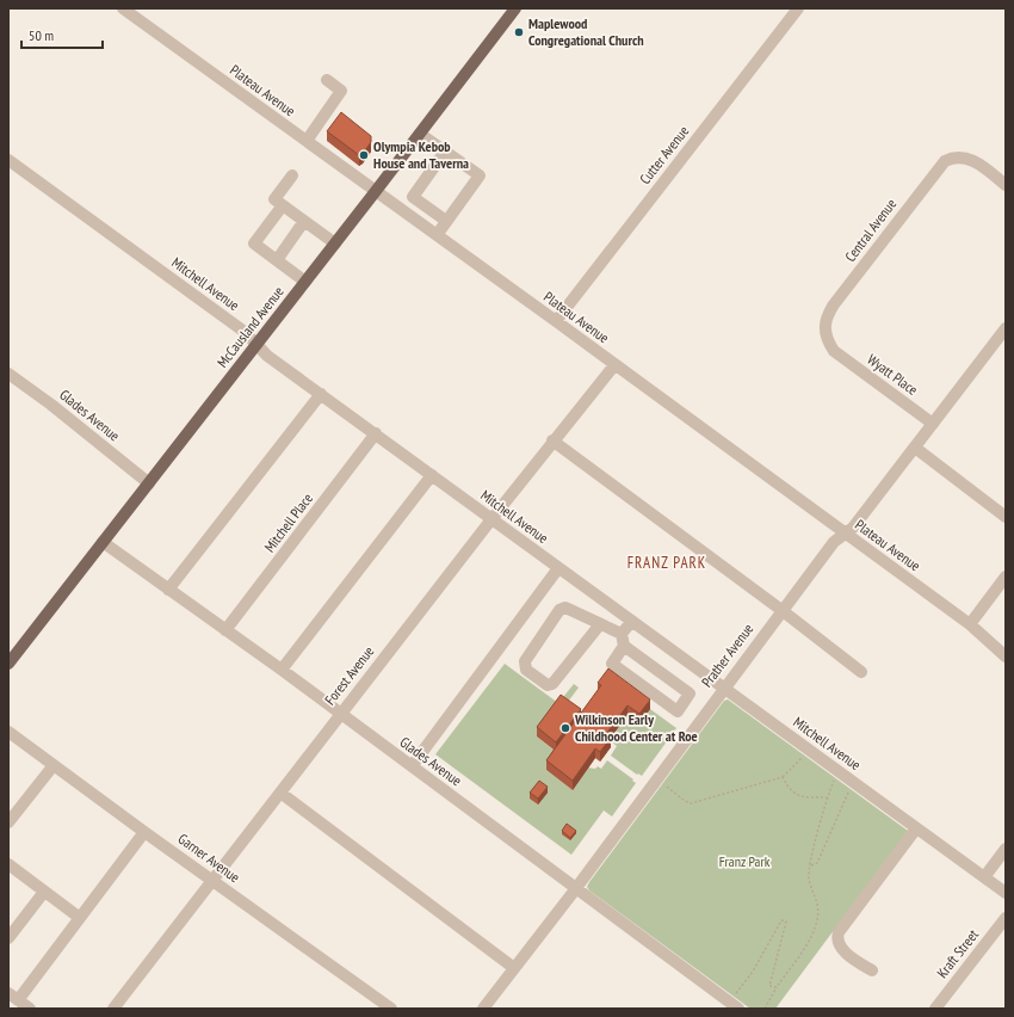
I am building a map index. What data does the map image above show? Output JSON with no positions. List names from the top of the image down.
{
  "streets": {
    "main road": ["McCausland Avenue"],
    "street": [
      "Plateau Avenue",
      "Cutter Avenue",
      "Central Avenue",
      "Mitchell Avenue",
      "Wyatt Place",
      "Glades Avenue",
      "Mitchell Place",
      "Prather Avenue",
      "Forest Avenue",
      "Garner Avenue",
      "Kraft Street"
    ]
  },
  "crossings": [
    ["Plateau Avenue", "Cutter Avenue"],
    ["Plateau Avenue", "McCausland Avenue"],
    ["Plateau Avenue", "Prather Avenue"],
    ["Plateau Avenue", "Forest Avenue"],
    ["Central Avenue", "Wyatt Place"],
    ["Mitchell Avenue", "McCausland Avenue"],
    ["Mitchell Avenue", "Mitchell Place"],
    ["Mitchell Avenue", "Prather Avenue"],
    ["Mitchell Avenue", "Forest Avenue"],
    ["McCausland Avenue", "Glades Avenue"],
    ["Wyatt Place", "Prather Avenue"],
    ["Glades Avenue", "Mitchell Place"],
    ["Glades Avenue", "Prather Avenue"],
    ["Glades Avenue", "Forest Avenue"],
    ["Forest Avenue", "Garner Avenue"]
  ],
  "districts": ["FRANZ PARK"],
  "parks": ["Franz Park"],
  "places": ["Maplewood Congregational Church", "Olympia Kebob House and Taverna", "Wilkinson Early Childhood Center at Roe"],
  "scale_bar": "50 m"
}
